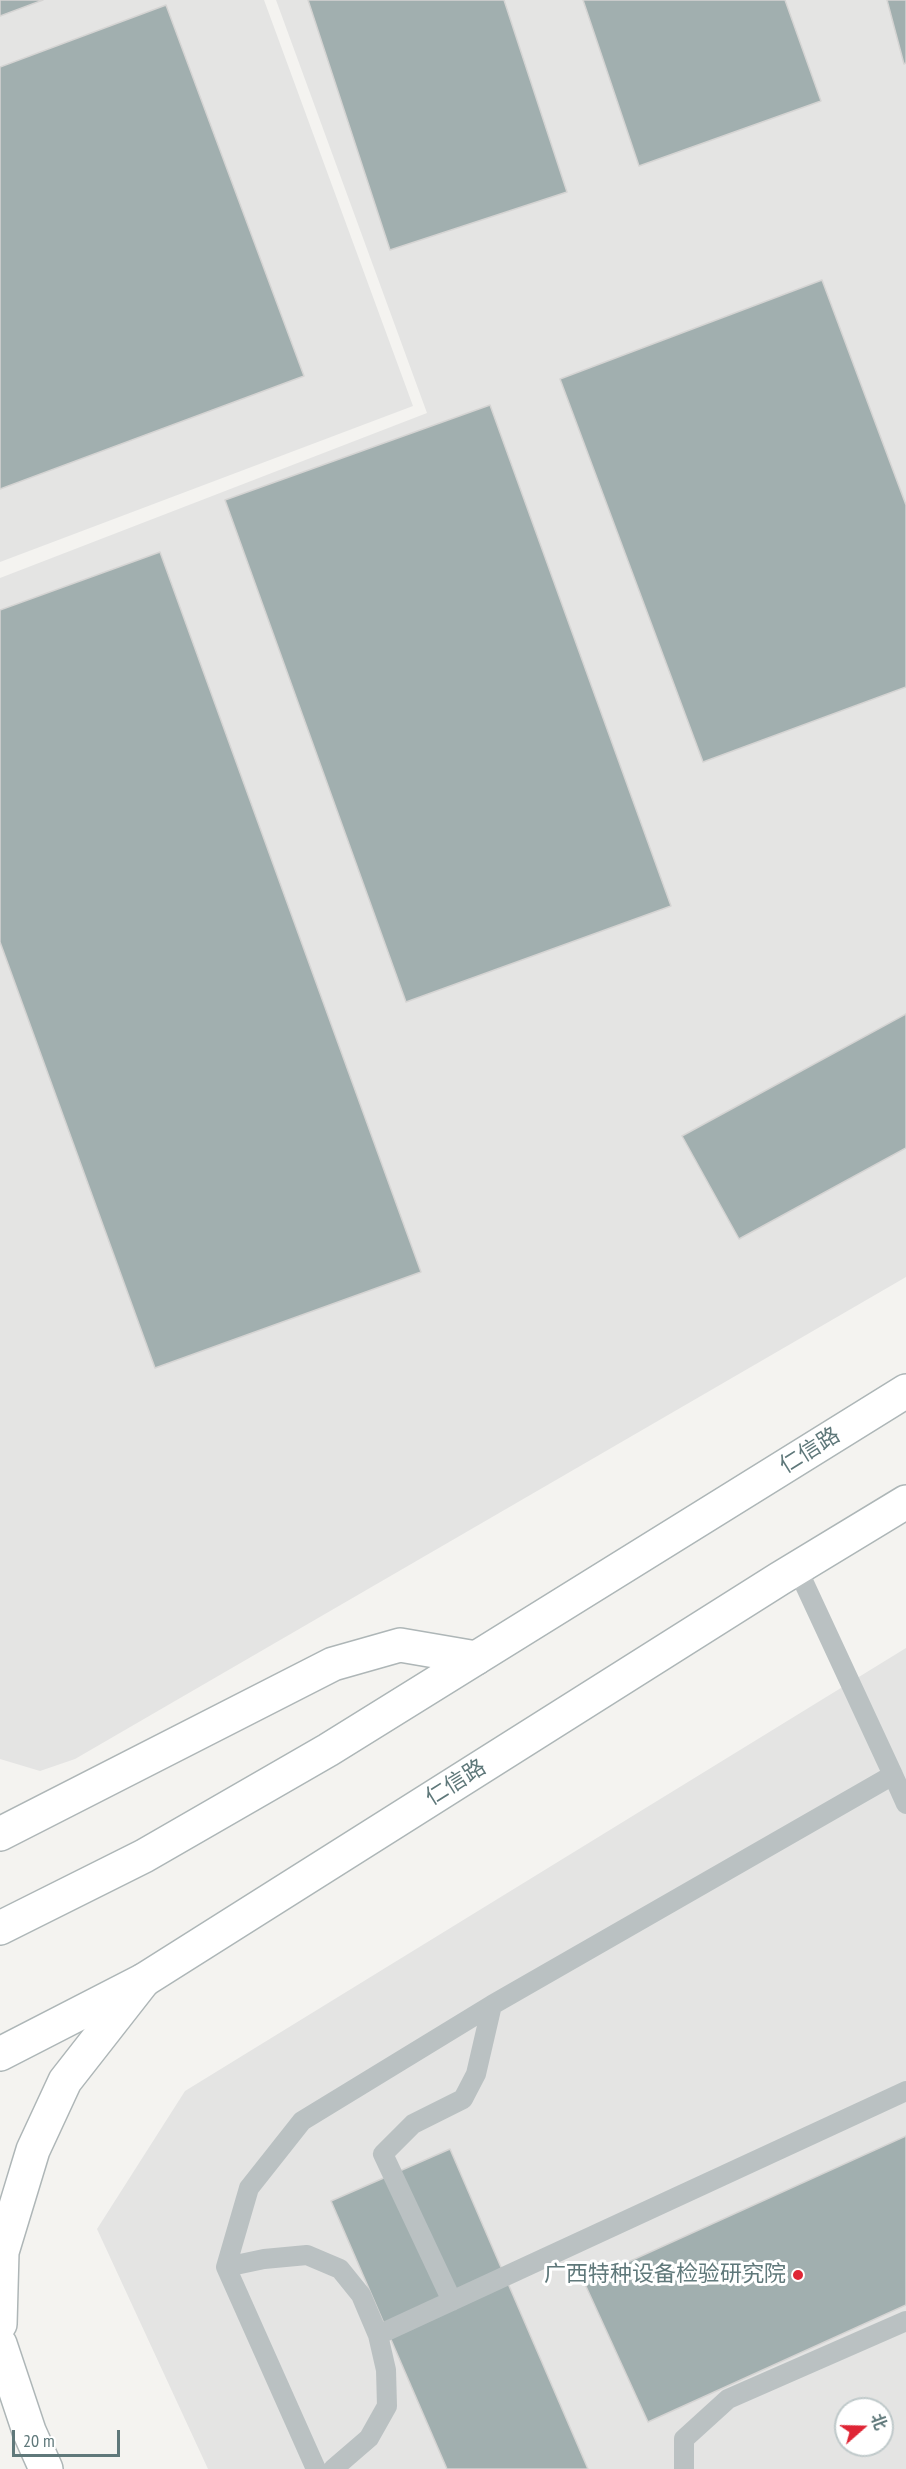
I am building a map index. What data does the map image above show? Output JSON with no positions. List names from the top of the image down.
{
  "streets": {
    "main road": ["仁信路"]
  },
  "places": ["广西特种设备检验研究院"],
  "scale_bar": "20 m",
  "north": "right"
}
